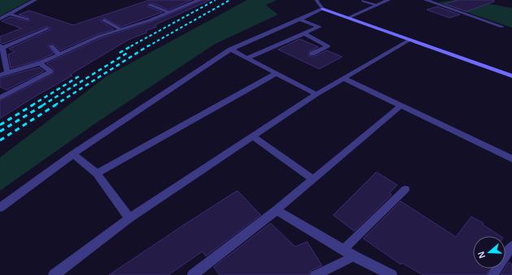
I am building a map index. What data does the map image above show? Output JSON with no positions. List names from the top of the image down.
{
  "north": "left"
}
